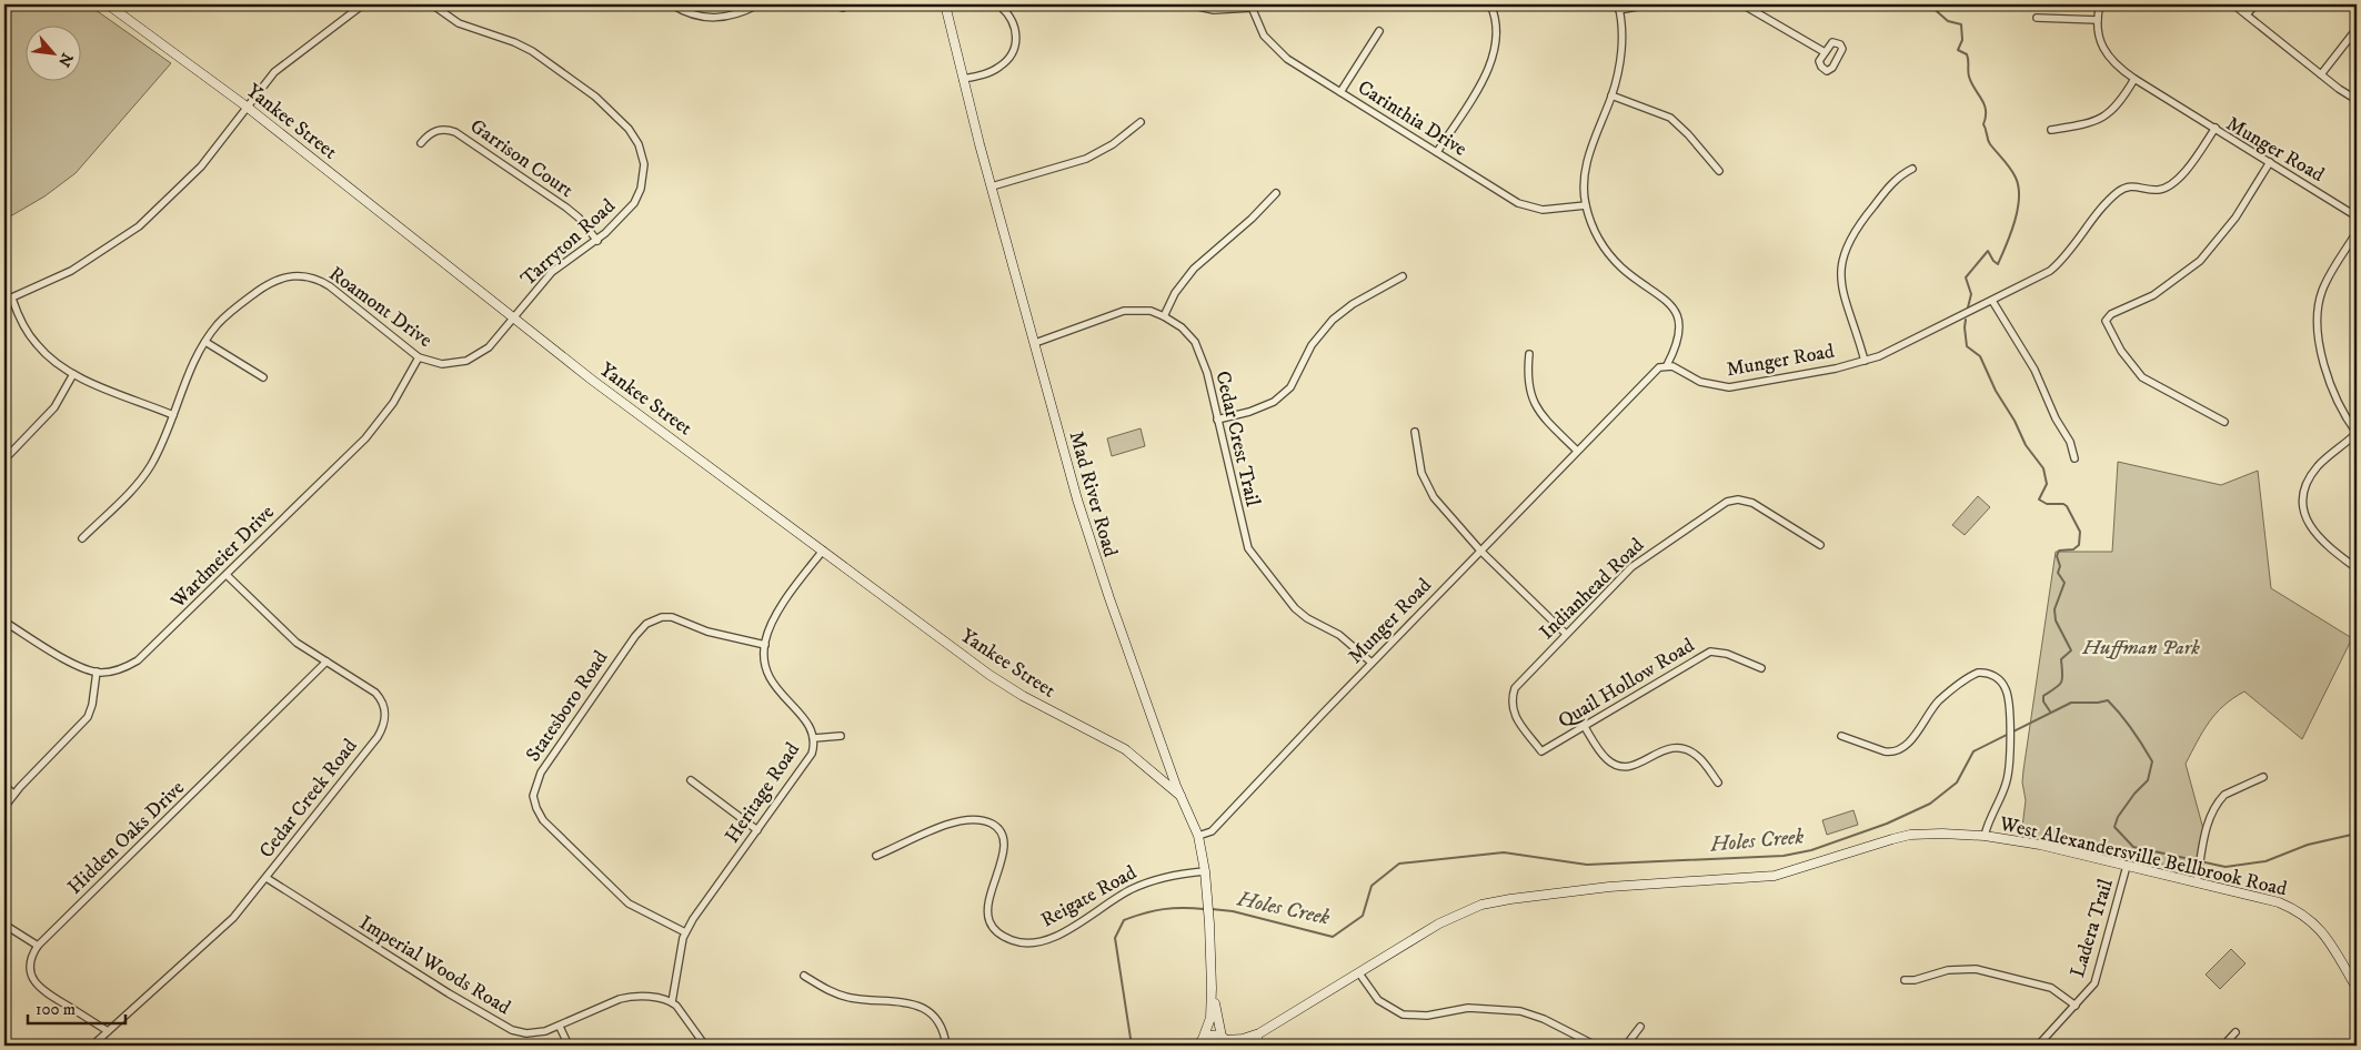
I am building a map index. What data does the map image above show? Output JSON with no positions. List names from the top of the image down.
{
  "streets": {
    "street": [
      "Carinthia Drive",
      "Yankee Street",
      "Munger Road",
      "Garrison Court",
      "Tarryton Road",
      "Roamont Drive",
      "Cedar Crest Trail",
      "Mad River Road",
      "Wardmeier Drive",
      "Indianhead Road",
      "Quail Hollow Road",
      "Statesboro Road",
      "Heritage Road",
      "Cedar Creek Road",
      "Hidden Oaks Drive",
      "West Alexandersville Bellbrook Road",
      "Reigate Road",
      "Ladera Trail",
      "Imperial Woods Road"
    ]
  },
  "crossings": [
    ["Yankee Street", "Tarryton Road"],
    ["Yankee Street", "Roamont Drive"],
    ["Yankee Street", "Mad River Road"],
    ["Yankee Street", "Heritage Road"],
    ["Munger Road", "Cedar Crest Trail"],
    ["Munger Road", "Mad River Road"],
    ["Garrison Court", "Tarryton Road"],
    ["Tarryton Road", "Roamont Drive"],
    ["Roamont Drive", "Wardmeier Drive"],
    ["Cedar Crest Trail", "Mad River Road"],
    ["Mad River Road", "West Alexandersville Bellbrook Road"],
    ["Mad River Road", "Reigate Road"],
    ["Wardmeier Drive", "Cedar Creek Road"],
    ["Indianhead Road", "Quail Hollow Road"],
    ["Statesboro Road", "Heritage Road"],
    ["Heritage Road", "Imperial Woods Road"],
    ["Cedar Creek Road", "Hidden Oaks Drive"],
    ["Cedar Creek Road", "Imperial Woods Road"],
    ["West Alexandersville Bellbrook Road", "Ladera Trail"]
  ],
  "water": ["Holes Creek"],
  "parks": ["Huffman Park"],
  "scale_bar": "100 m",
  "north": "bottom right"
}
